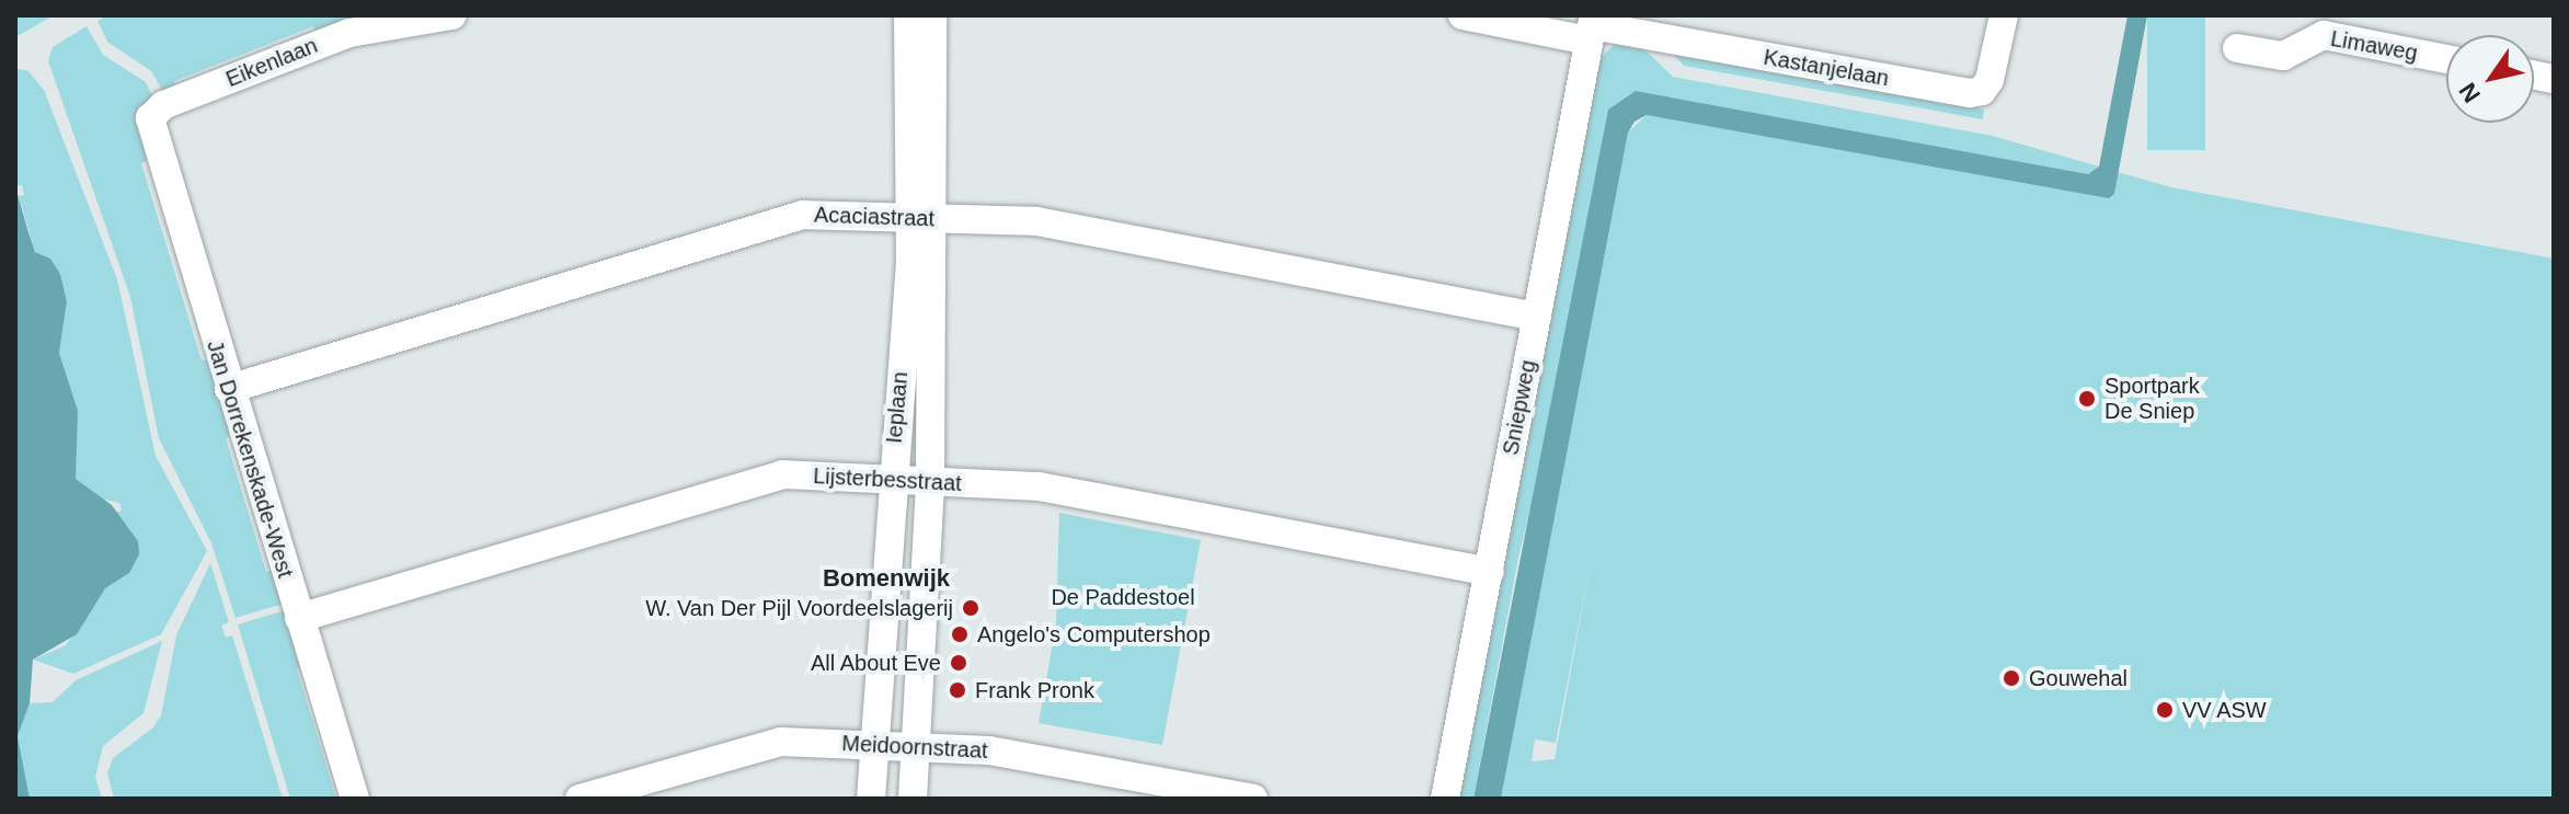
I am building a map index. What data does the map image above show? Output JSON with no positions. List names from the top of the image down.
{
  "streets": {
    "street": [
      "Limaweg",
      "Eikenlaan",
      "Kastanjelaan",
      "Acaciastraat",
      "Ieplaan",
      "Sniepweg",
      "Jan Dorrekenskade-West",
      "Lijsterbesstraat",
      "Meidoornstraat"
    ]
  },
  "crossings": [
    ["Eikenlaan", "Jan Dorrekenskade-West"],
    ["Kastanjelaan", "Sniepweg"],
    ["Acaciastraat", "Ieplaan"],
    ["Acaciastraat", "Sniepweg"],
    ["Acaciastraat", "Jan Dorrekenskade-West"],
    ["Ieplaan", "Lijsterbesstraat"],
    ["Ieplaan", "Meidoornstraat"],
    ["Sniepweg", "Lijsterbesstraat"],
    ["Jan Dorrekenskade-West", "Lijsterbesstraat"]
  ],
  "districts": ["Bomenwijk"],
  "parks": ["De Paddestoel"],
  "places": [
    "Sportpark De Sniep",
    "W. Van Der Pijl Voordeelslagerij",
    "Angelo's Computershop",
    "All About Eve",
    "Gouwehal",
    "Frank Pronk",
    "VV ASW"
  ],
  "north": "bottom left"
}
